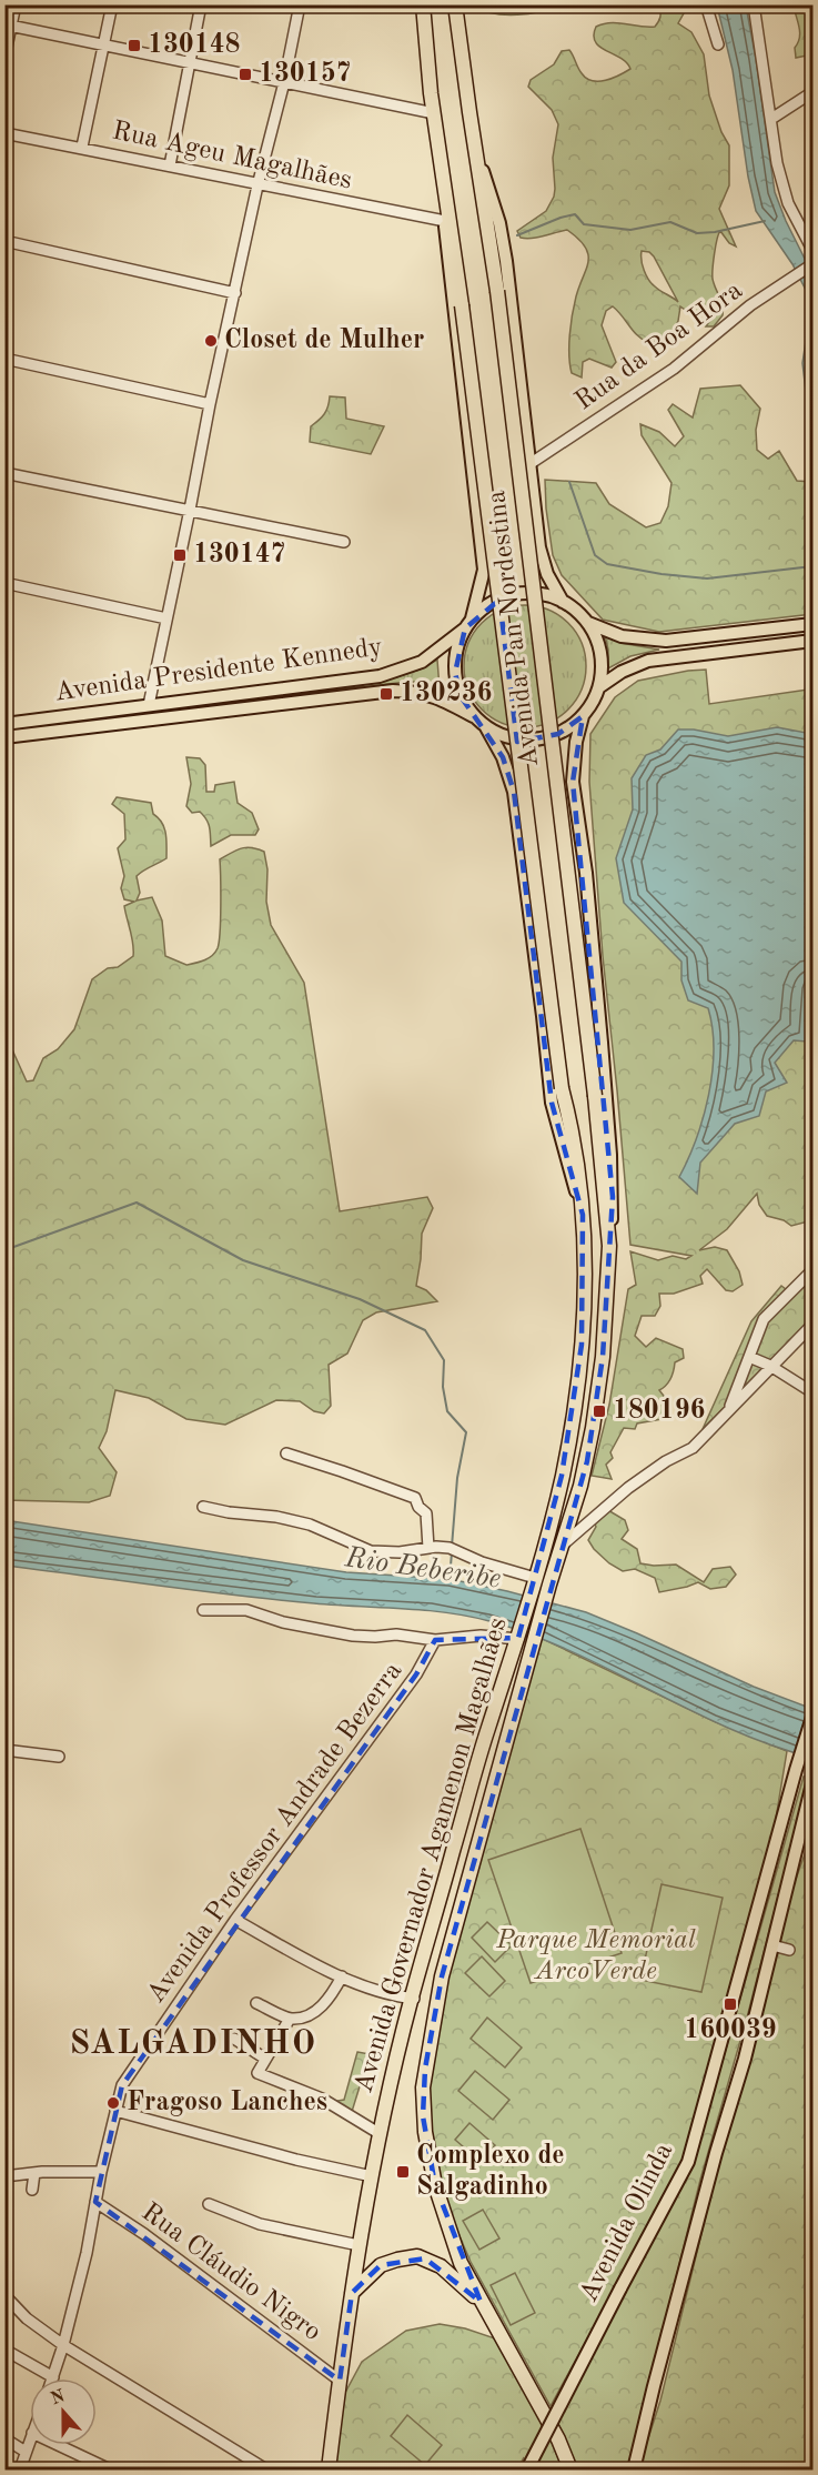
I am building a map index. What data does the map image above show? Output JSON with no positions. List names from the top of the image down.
{
  "streets": {
    "highway": ["Avenida Pan Nordestina", "Avenida Governador Agamenon Magalhães"],
    "main road": ["Avenida Presidente Kennedy", "Avenida Olinda"],
    "street": [
      "Rua Ageu Magalhães",
      "Rua da Boa Hora",
      "Avenida Professor Andrade Bezerra",
      "Rua Cláudio Nigro"
    ]
  },
  "crossings": [
    ["Rua Ageu Magalhães", "Avenida Pan Nordestina"],
    ["Rua da Boa Hora", "Avenida Pan Nordestina"],
    ["Avenida Pan Nordestina", "Avenida Presidente Kennedy"],
    ["Avenida Pan Nordestina", "Avenida Governador Agamenon Magalhães"],
    ["Avenida Presidente Kennedy", "Avenida Governador Agamenon Magalhães"],
    ["Avenida Professor Andrade Bezerra", "Rua Cláudio Nigro"],
    ["Avenida Governador Agamenon Magalhães", "Rua Cláudio Nigro"]
  ],
  "districts": ["SALGADINHO"],
  "water": ["Rio Beberibe"],
  "parks": ["Parque Memorial ArcoVerde"],
  "places": {
    "transit": [
      "130148",
      "130157",
      "130147",
      "130236",
      "180196",
      "160039",
      "Complexo de Salgadinho"
    ],
    "other": ["Closet de Mulher", "Fragoso Lanches"]
  },
  "north": "top"
}
